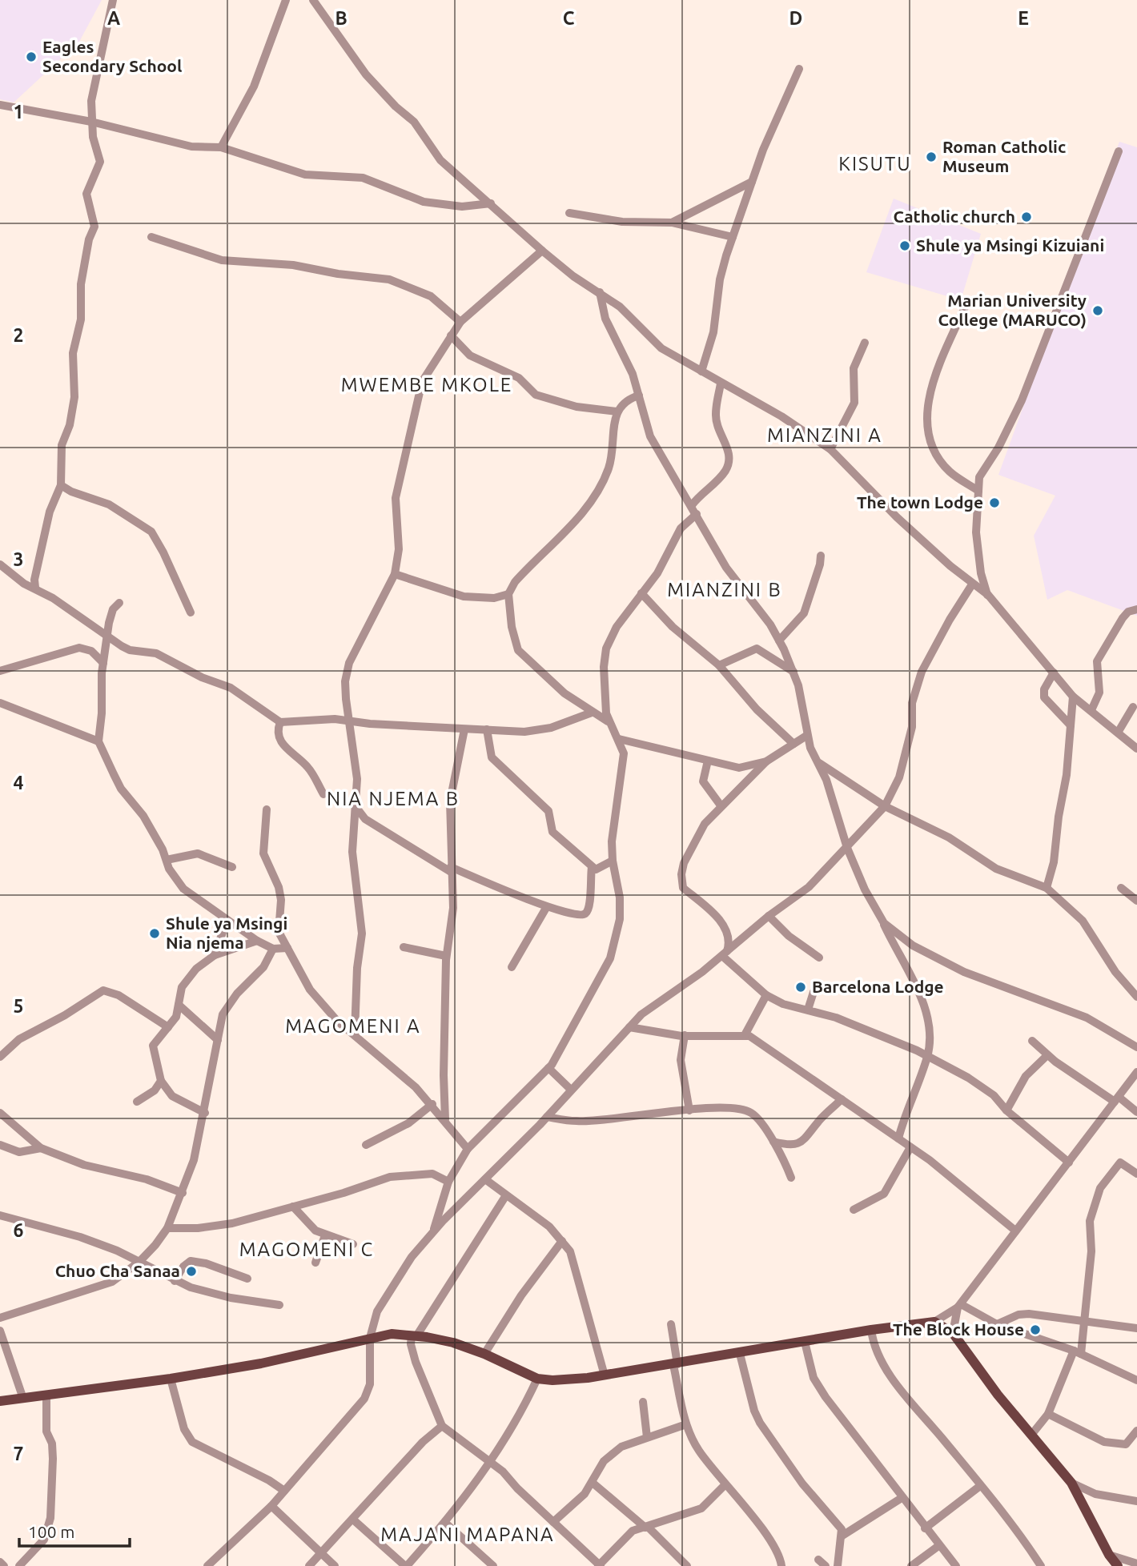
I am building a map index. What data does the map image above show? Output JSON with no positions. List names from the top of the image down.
{
  "districts": [
    "KISUTU",
    "MWEMBE MKOLE",
    "MIANZINI A",
    "MIANZINI B",
    "NIA NJEMA B",
    "MAGOMENI A",
    "MAGOMENI C",
    "MAJANI MAPANA"
  ],
  "places": [
    "Eagles Secondary School",
    "Roman Catholic Museum",
    "Catholic church",
    "Shule ya Msingi Kizuiani",
    "Marian University College (MARUCO)",
    "The town Lodge",
    "Shule ya Msingi Nia njema",
    "Barcelona Lodge",
    "Chuo Cha Sanaa",
    "The Block House"
  ],
  "scale_bar": "100 m",
  "grid": {
    "columns": [
      "A",
      "B",
      "C",
      "D",
      "E"
    ],
    "rows": [
      "1",
      "2",
      "3",
      "4",
      "5",
      "6",
      "7"
    ]
  }
}
